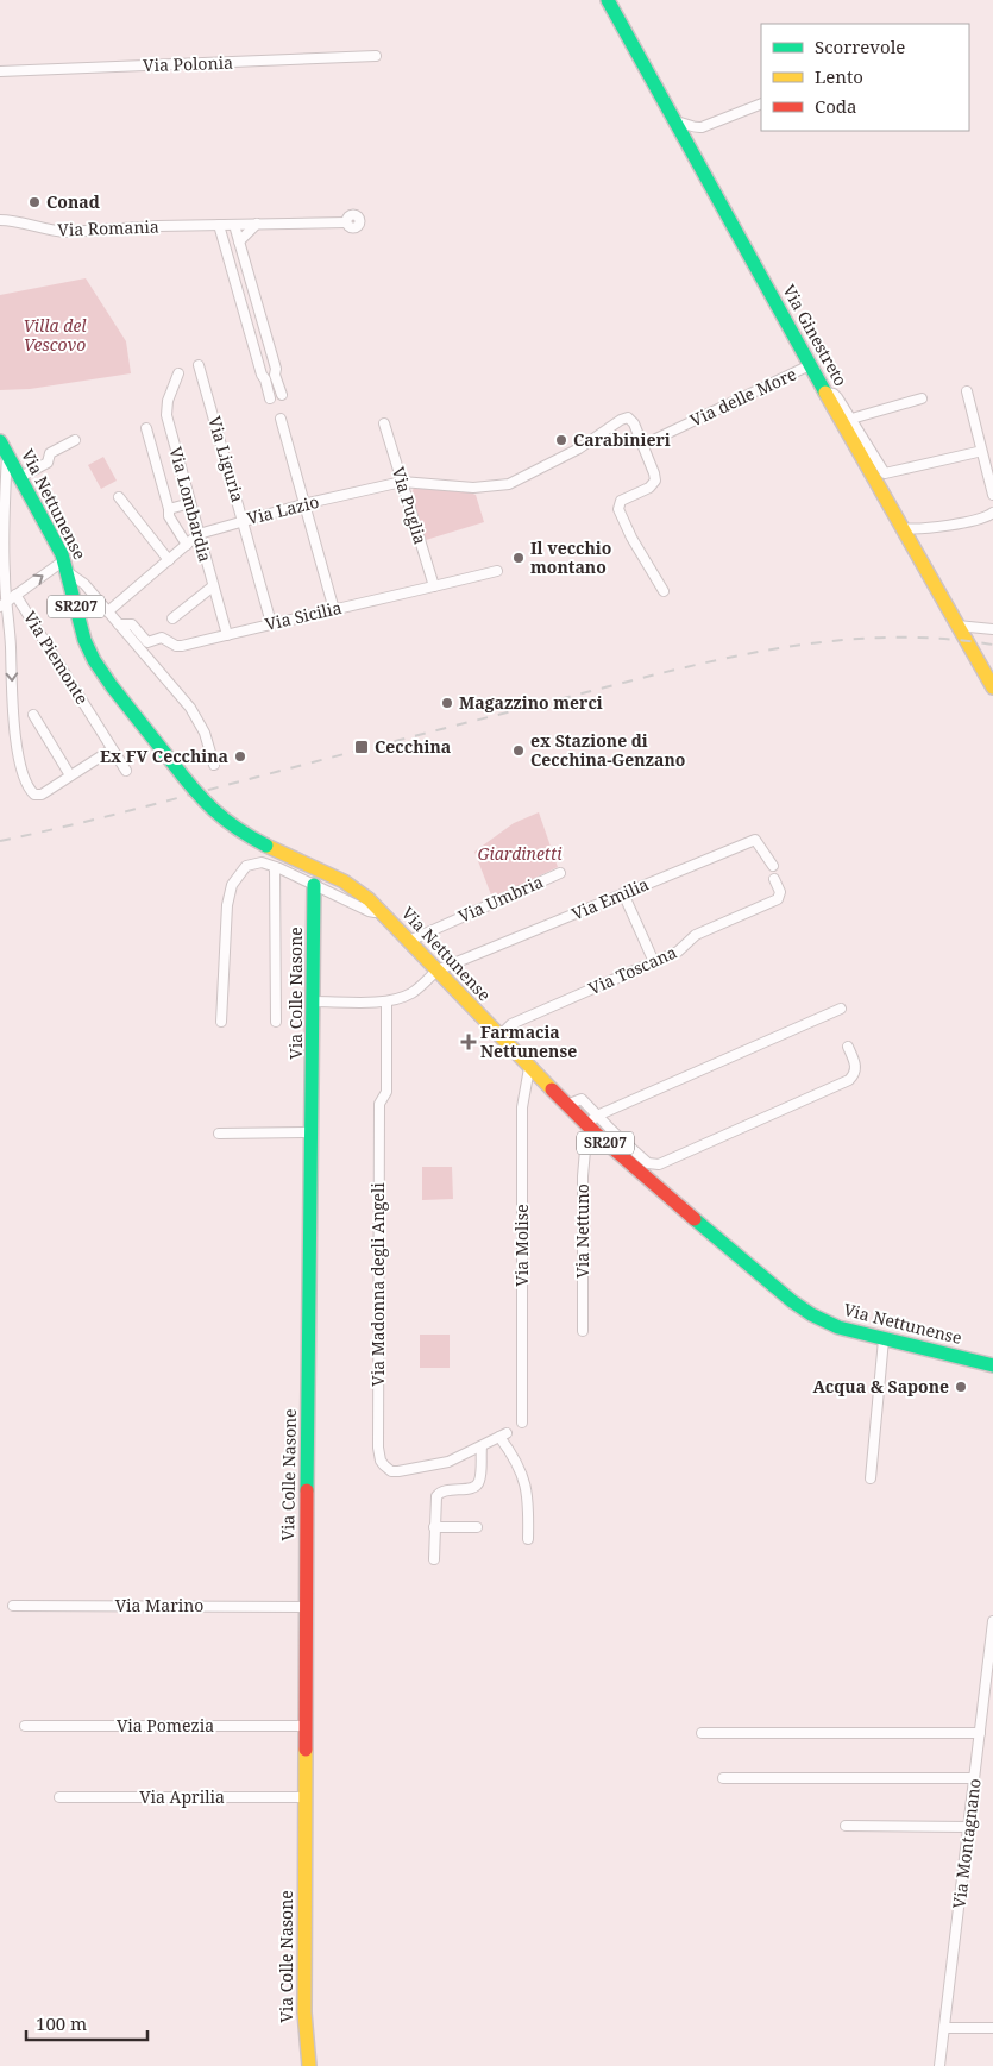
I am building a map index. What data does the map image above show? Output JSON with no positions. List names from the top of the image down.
{
  "streets": {
    "street": [
      "Via Polonia",
      "Via Romania",
      "Via Ginestreto",
      "Via delle More",
      "Via Liguria",
      "Via Nettunense",
      "Via Lombardia",
      "Via Puglia",
      "Via Lazio",
      "SR207",
      "Via Sicilia",
      "Via Piemonte",
      "Via Umbria",
      "Via Emilia",
      "Via Toscana",
      "Via Colle Nasone",
      "Via Nettuno",
      "Via Molise",
      "Via Madonna degli Angeli",
      "Via Marino",
      "Via Pomezia",
      "Via Aprilia",
      "Via Montagnano"
    ]
  },
  "crossings": [
    ["Via Ginestreto", "Via delle More"],
    ["Via delle More", "Via Lazio"],
    ["Via Liguria", "Via Lazio"],
    ["Via Liguria", "Via Sicilia"],
    ["Via Nettunense", "Via Piemonte"],
    ["Via Nettunense", "Via Umbria"],
    ["Via Nettunense", "Via Emilia"],
    ["Via Nettunense", "Via Toscana"],
    ["Via Nettunense", "Via Nettuno"],
    ["Via Nettunense", "Via Molise"],
    ["Via Lombardia", "Via Lazio"],
    ["Via Lombardia", "Via Sicilia"],
    ["Via Puglia", "Via Lazio"],
    ["Via Puglia", "Via Sicilia"],
    ["Via Colle Nasone", "Via Marino"],
    ["Via Colle Nasone", "Via Pomezia"],
    ["Via Colle Nasone", "Via Aprilia"]
  ],
  "parks": ["Villa del Vescovo", "Giardinetti"],
  "places": {
    "other": [
      "Conad",
      "Carabinieri",
      "Il vecchio montano",
      "Magazzino merci",
      "ex Stazione di Cecchina-Genzano",
      "Ex FV Cecchina",
      "Acqua & Sapone"
    ],
    "transit": ["Cecchina"],
    "health": ["Farmacia Nettunense"]
  },
  "legend": ["Scorrevole", "Lento", "Coda"],
  "scale_bar": "100 m"
}
